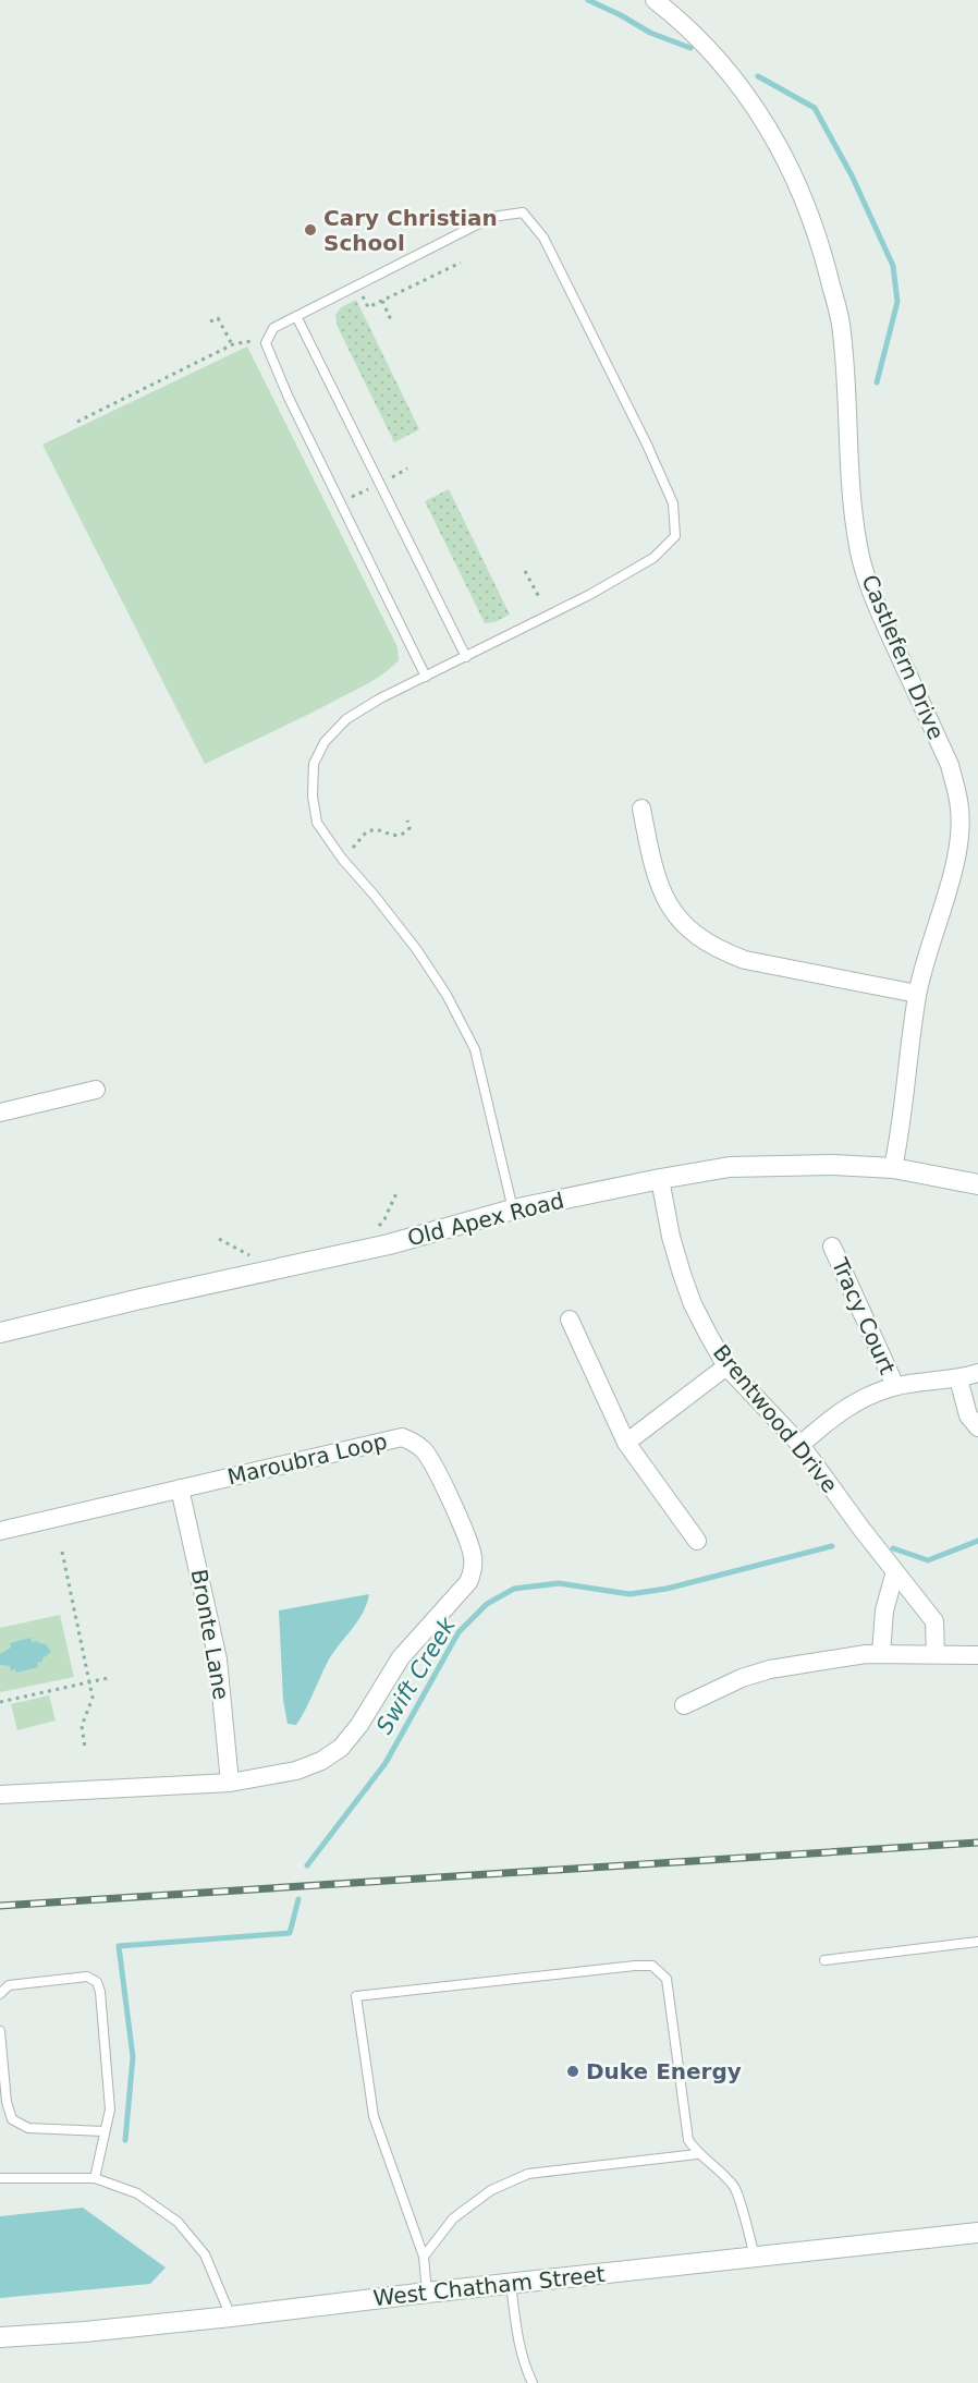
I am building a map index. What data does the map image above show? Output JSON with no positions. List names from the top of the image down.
{
  "streets": {
    "main road": ["Old Apex Road", "West Chatham Street"],
    "street": [
      "Castlefern Drive",
      "Tracy Court",
      "Brentwood Drive",
      "Maroubra Loop",
      "Bronte Lane"
    ]
  },
  "crossings": [
    ["Castlefern Drive", "Old Apex Road"],
    ["Old Apex Road", "Brentwood Drive"],
    ["Maroubra Loop", "Bronte Lane"]
  ],
  "water": ["Swift Creek"],
  "places": ["Cary Christian School", "Duke Energy"]
}
